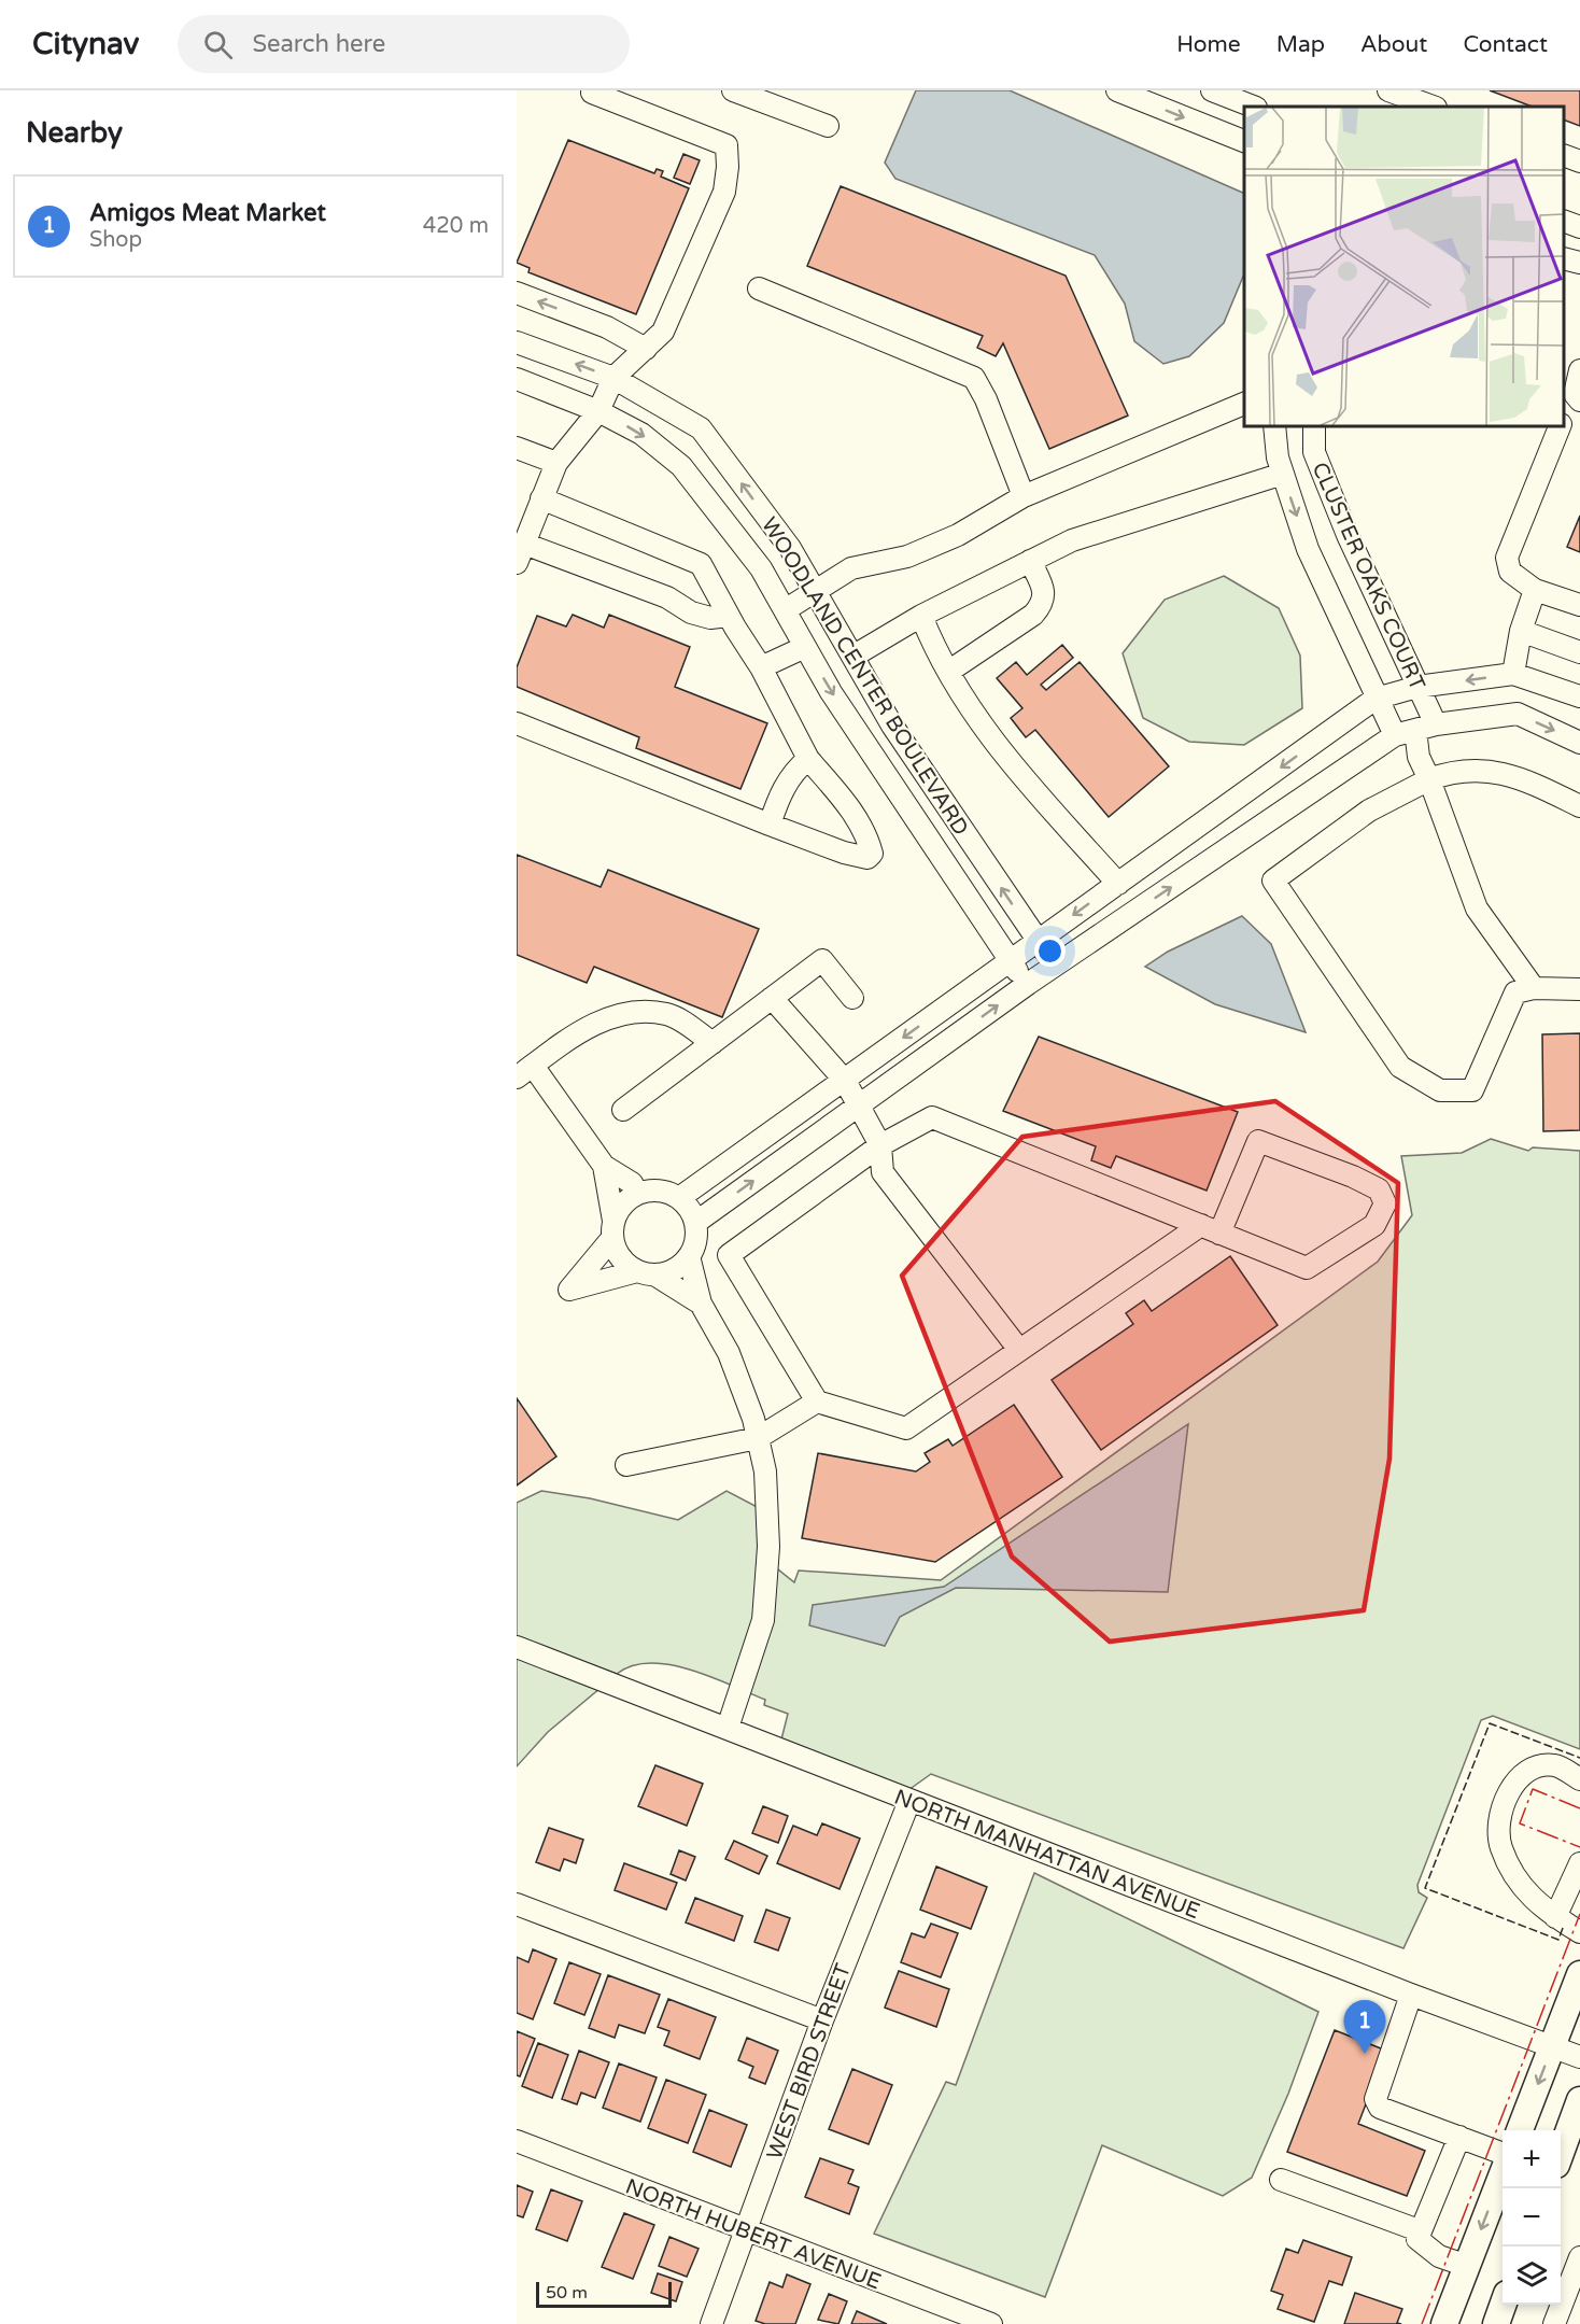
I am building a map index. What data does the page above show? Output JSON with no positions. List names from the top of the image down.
{
  "streets": {
    "street": [
      "CLUSTER OAKS COURT",
      "WOODLAND CENTER BOULEVARD",
      "NORTH MANHATTAN AVENUE",
      "WEST BIRD STREET",
      "NORTH HUBERT AVENUE"
    ]
  },
  "crossings": [
    ["NORTH MANHATTAN AVENUE", "WEST BIRD STREET"],
    ["WEST BIRD STREET", "NORTH HUBERT AVENUE"]
  ],
  "scale_bar": "50 m",
  "page": {
    "header": "Citynav",
    "search": "Search here",
    "nav": [
      "Home",
      "Map",
      "About",
      "Contact"
    ],
    "heading": "Nearby",
    "list": [
      {
        "mark": "1",
        "name": "Amigos Meat Market",
        "note": "Shop",
        "value": "420 m"
      }
    ],
    "pins": "1",
    "map_buttons": ["+", "−"],
    "scale": "50 m"
  }
}
